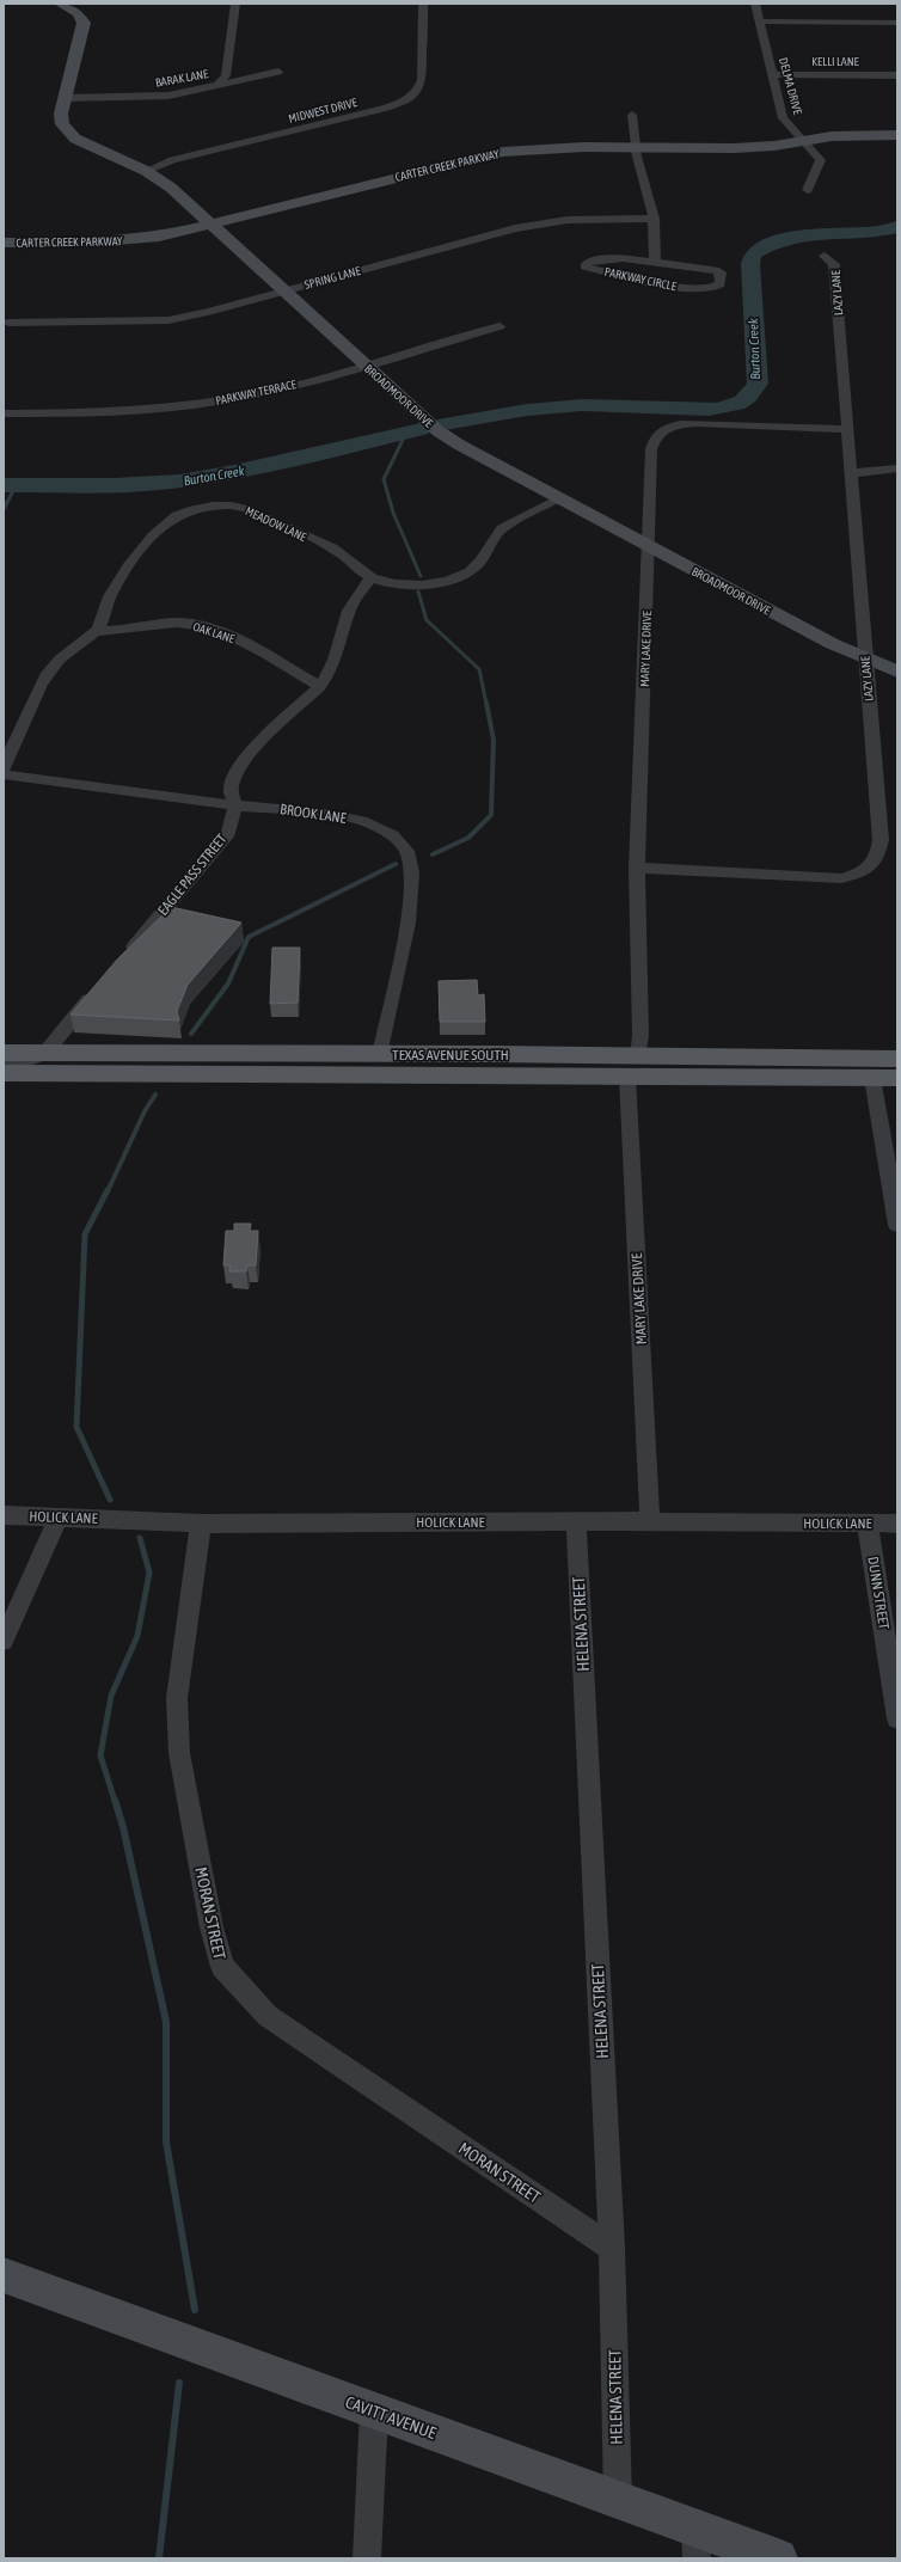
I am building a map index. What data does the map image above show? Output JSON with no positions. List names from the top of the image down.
{
  "streets": {
    "main road": ["TEXAS AVENUE SOUTH"],
    "street": [
      "KELLI LANE",
      "BARAK LANE",
      "DELMA DRIVE",
      "MIDWEST DRIVE",
      "CARTER CREEK PARKWAY",
      "SPRING LANE",
      "PARKWAY CIRCLE",
      "LAZY LANE",
      "PARKWAY TERRACE",
      "BROADMOOR DRIVE",
      "MEADOW LANE",
      "OAK LANE",
      "MARY LAKE DRIVE",
      "BROOK LANE",
      "EAGLE PASS STREET",
      "HOLICK LANE",
      "DUNN STREET",
      "HELENA STREET",
      "MORAN STREET",
      "CAVITT AVENUE"
    ]
  },
  "crossings": [
    ["KELLI LANE", "DELMA DRIVE"],
    ["BARAK LANE", "BROADMOOR DRIVE"],
    ["DELMA DRIVE", "CARTER CREEK PARKWAY"],
    ["MIDWEST DRIVE", "BROADMOOR DRIVE"],
    ["CARTER CREEK PARKWAY", "BROADMOOR DRIVE"],
    ["SPRING LANE", "BROADMOOR DRIVE"],
    ["LAZY LANE", "BROADMOOR DRIVE"],
    ["LAZY LANE", "MARY LAKE DRIVE"],
    ["PARKWAY TERRACE", "BROADMOOR DRIVE"],
    ["BROADMOOR DRIVE", "MEADOW LANE"],
    ["BROADMOOR DRIVE", "MARY LAKE DRIVE"],
    ["MEADOW LANE", "OAK LANE"],
    ["MEADOW LANE", "EAGLE PASS STREET"],
    ["OAK LANE", "EAGLE PASS STREET"],
    ["MARY LAKE DRIVE", "TEXAS AVENUE SOUTH"],
    ["MARY LAKE DRIVE", "HOLICK LANE"],
    ["BROOK LANE", "EAGLE PASS STREET"],
    ["BROOK LANE", "TEXAS AVENUE SOUTH"],
    ["HOLICK LANE", "DUNN STREET"],
    ["HOLICK LANE", "HELENA STREET"],
    ["HOLICK LANE", "MORAN STREET"],
    ["HELENA STREET", "MORAN STREET"],
    ["HELENA STREET", "CAVITT AVENUE"]
  ],
  "water": ["Burton Creek"]
}
